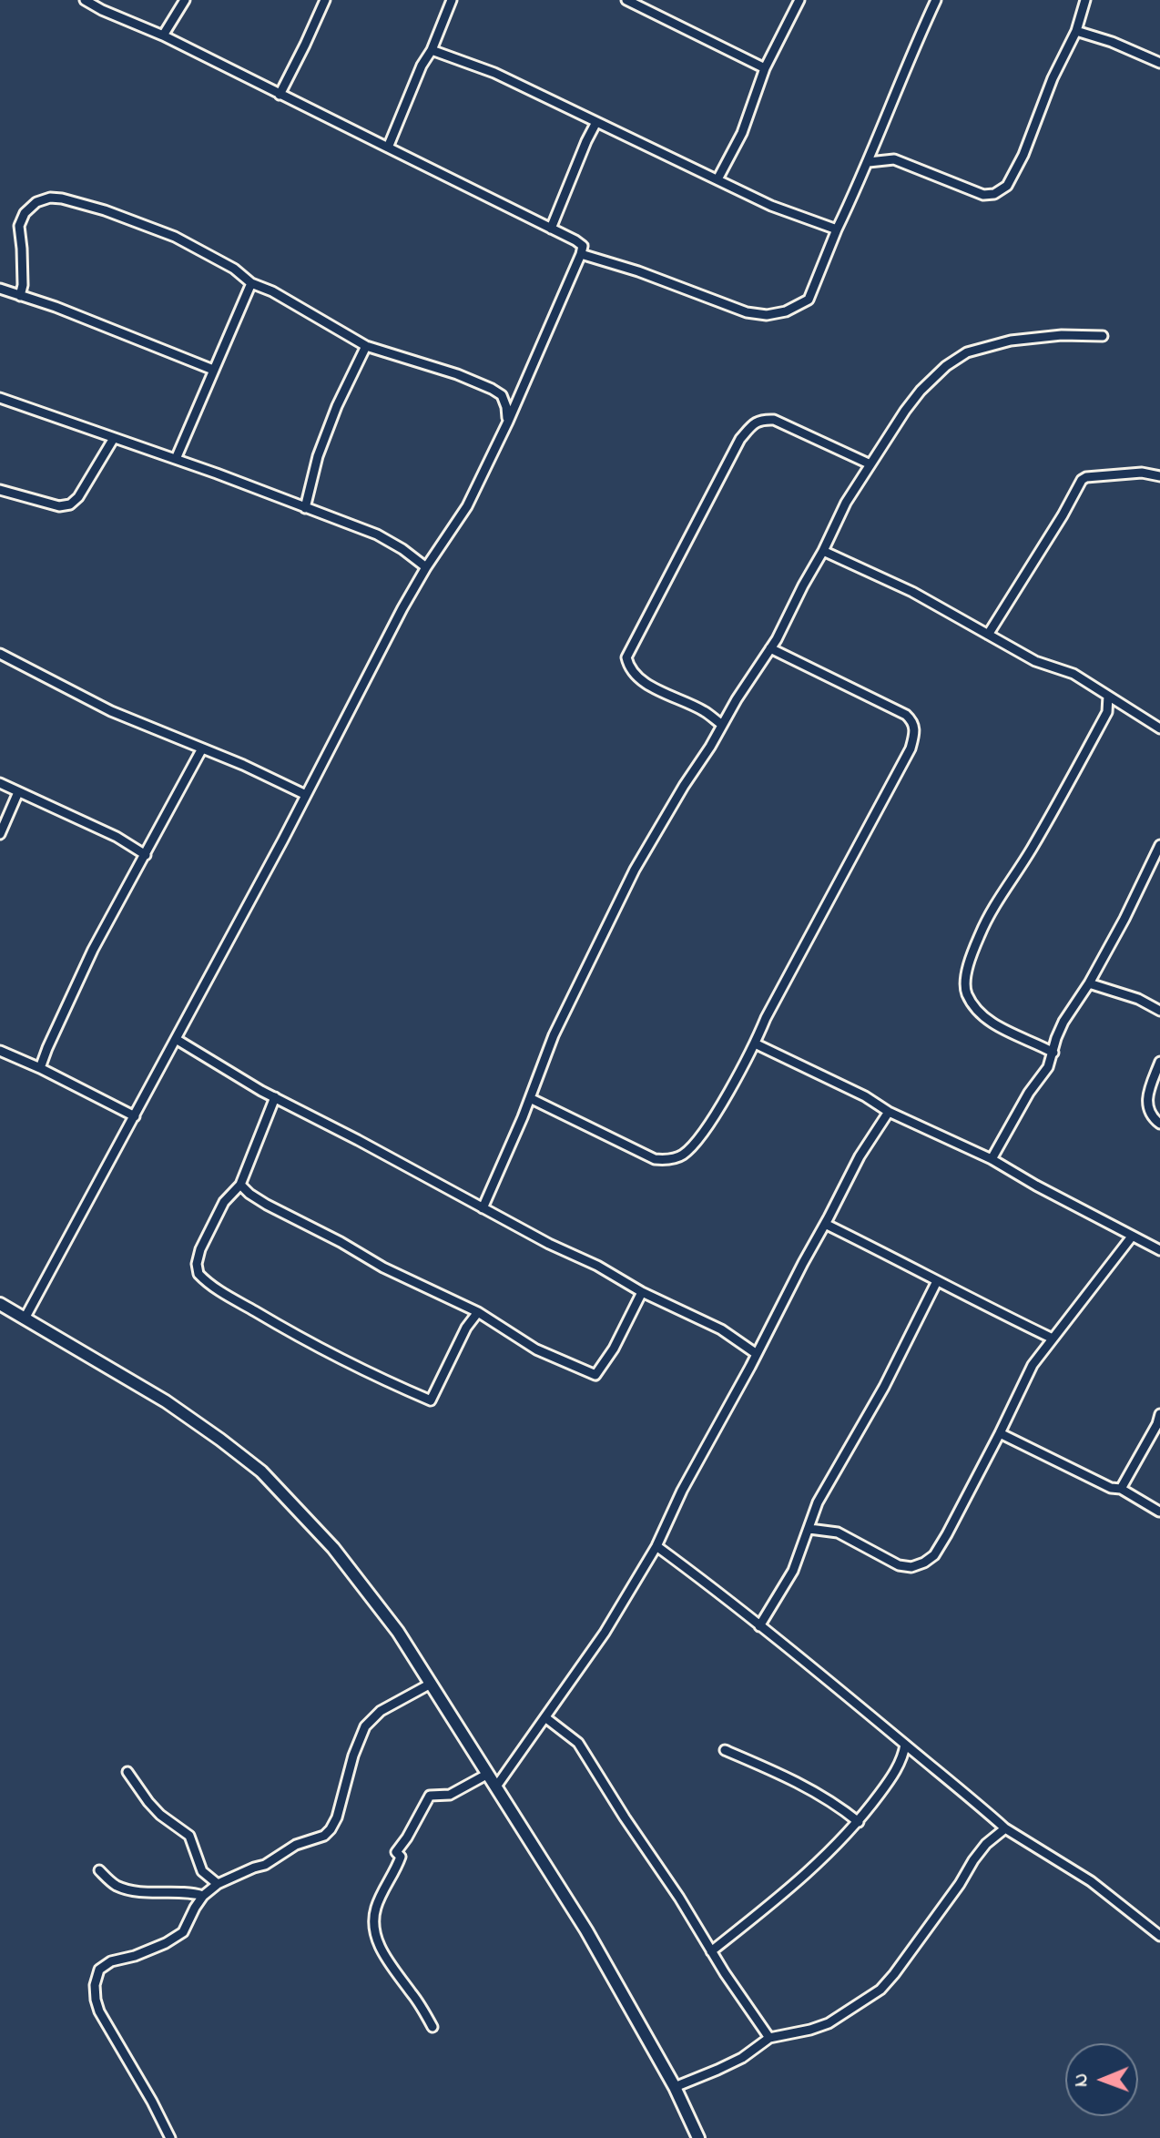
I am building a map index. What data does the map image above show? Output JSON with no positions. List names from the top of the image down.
{
  "north": "left"
}
